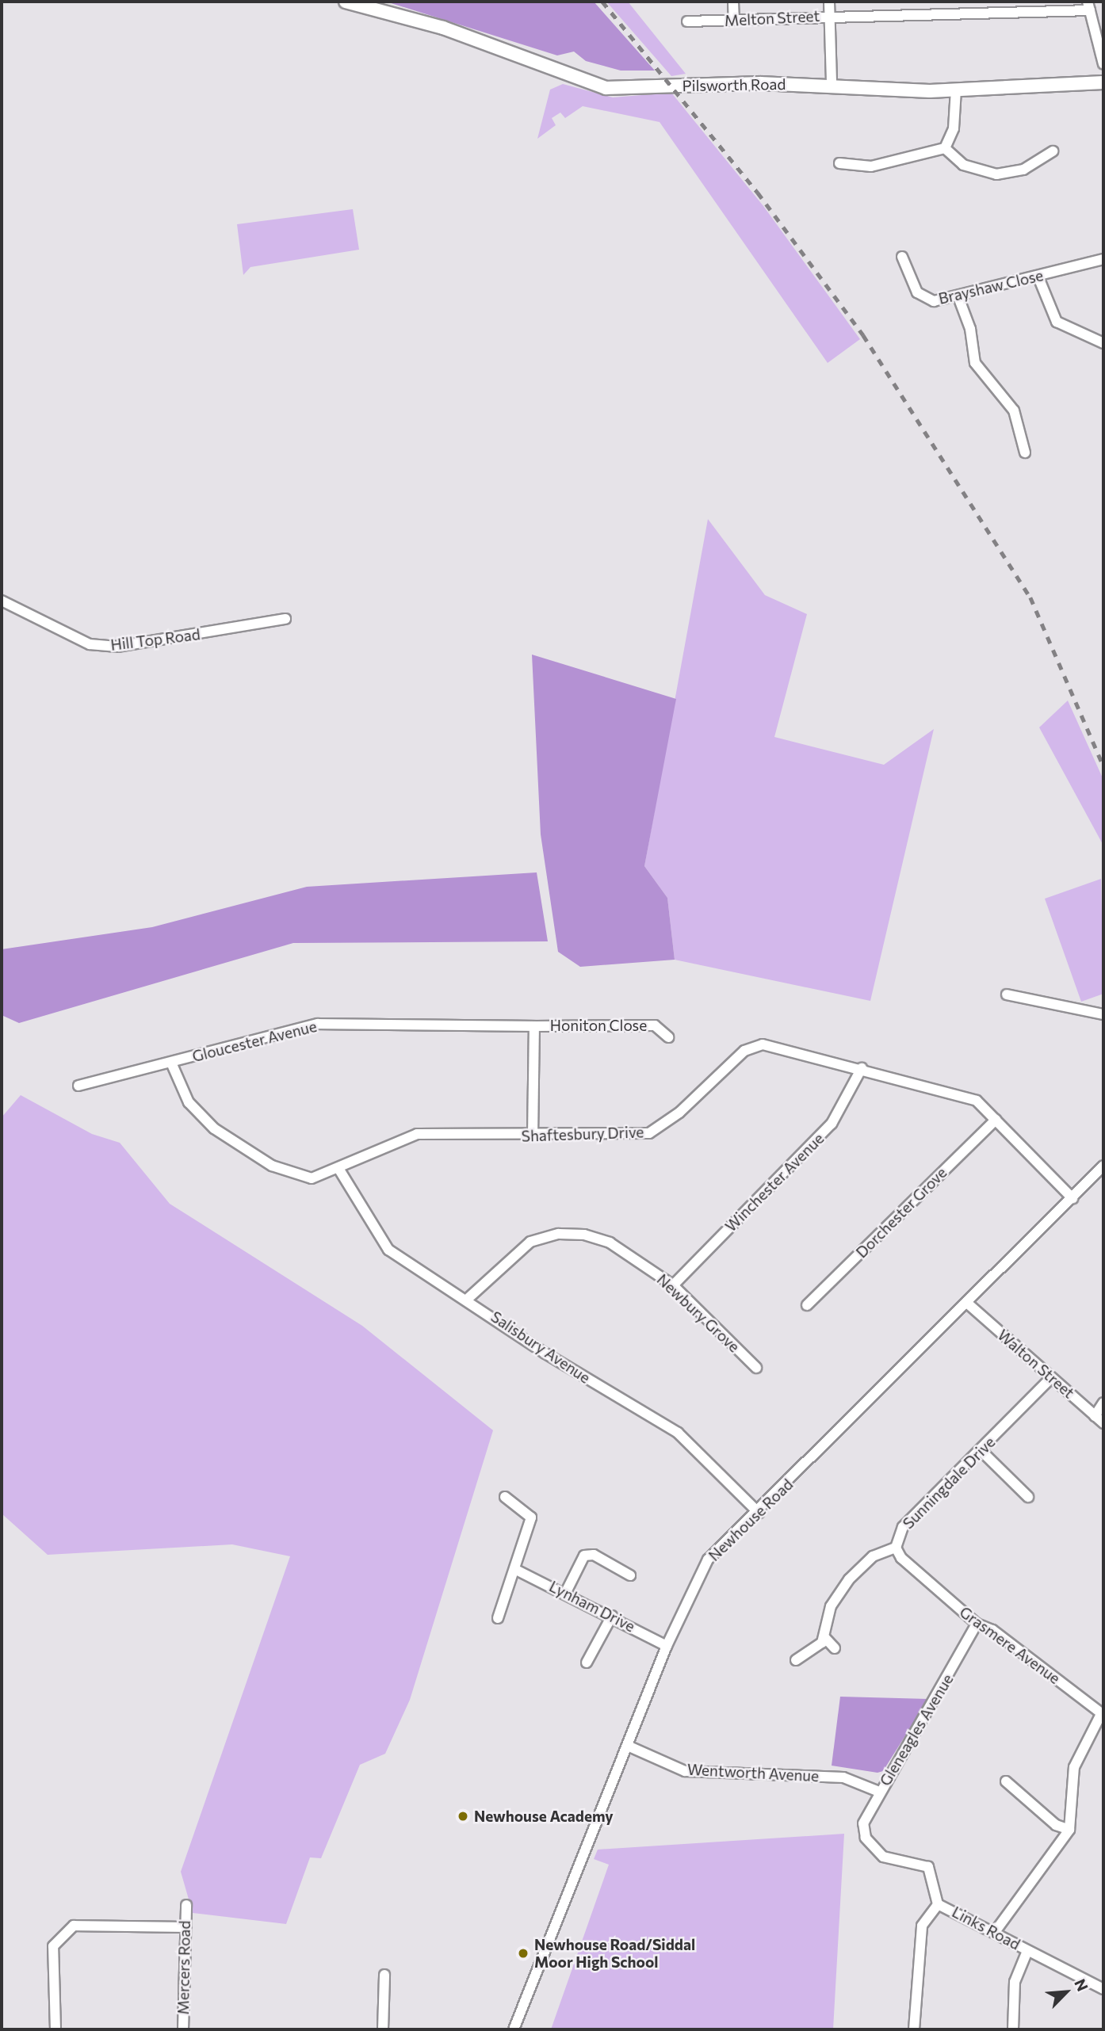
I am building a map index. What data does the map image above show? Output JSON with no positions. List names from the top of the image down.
{
  "streets": {
    "street": [
      "Melton Street",
      "Pilsworth Road",
      "Brayshaw Close",
      "Hill Top Road",
      "Honiton Close",
      "Gloucester Avenue",
      "Shaftesbury Drive",
      "Winchester Avenue",
      "Dorchester Grove",
      "Newbury Grove",
      "Salisbury Avenue",
      "Walton Street",
      "Sunningdale Drive",
      "Newhouse Road",
      "Lynham Drive",
      "Grasmere Avenue",
      "Gleneagles Avenue",
      "Wentworth Avenue",
      "Links Road",
      "Mercers Road"
    ]
  },
  "crossings": [
    ["Honiton Close", "Gloucester Avenue"],
    ["Honiton Close", "Shaftesbury Drive"],
    ["Gloucester Avenue", "Shaftesbury Drive"],
    ["Shaftesbury Drive", "Winchester Avenue"],
    ["Shaftesbury Drive", "Dorchester Grove"],
    ["Shaftesbury Drive", "Salisbury Avenue"],
    ["Shaftesbury Drive", "Newhouse Road"],
    ["Winchester Avenue", "Newbury Grove"],
    ["Newbury Grove", "Salisbury Avenue"],
    ["Salisbury Avenue", "Newhouse Road"],
    ["Walton Street", "Sunningdale Drive"],
    ["Walton Street", "Newhouse Road"],
    ["Sunningdale Drive", "Grasmere Avenue"],
    ["Newhouse Road", "Lynham Drive"],
    ["Newhouse Road", "Wentworth Avenue"],
    ["Grasmere Avenue", "Gleneagles Avenue"],
    ["Gleneagles Avenue", "Wentworth Avenue"],
    ["Gleneagles Avenue", "Links Road"]
  ],
  "places": ["Newhouse Academy", "Newhouse Road/Siddal Moor High School"],
  "north": "top right"
}
